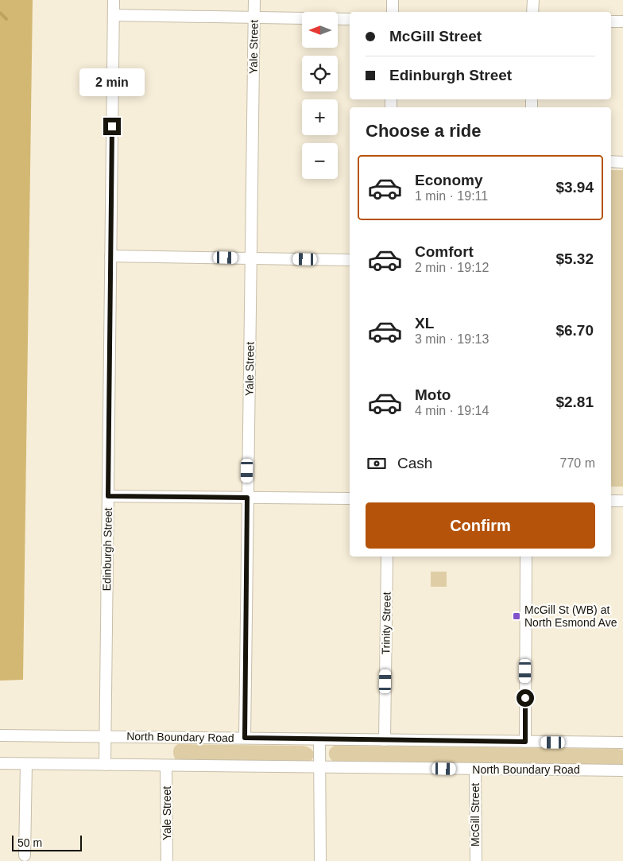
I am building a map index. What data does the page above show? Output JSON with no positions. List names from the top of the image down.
{
  "streets": {
    "street": [
      "Yale Street",
      "Edinburgh Street",
      "Trinity Street",
      "North Boundary Road",
      "McGill Street"
    ]
  },
  "crossings": [
    ["Yale Street", "North Boundary Road"],
    ["Edinburgh Street", "North Boundary Road"],
    ["Trinity Street", "North Boundary Road"],
    ["North Boundary Road", "McGill Street"]
  ],
  "places": {
    "transit": ["McGill St (WB) at North Esmond Ave"]
  },
  "scale_bar": "50 m",
  "north": "left",
  "page": {
    "map_buttons": ["+", "−"],
    "banner": ["McGill Street", "Edinburgh Street"],
    "bubble": "2 min",
    "heading": "Choose a ride",
    "list": [
      {
        "name": "Economy",
        "note": "1 min · 19:11",
        "value": "$3.94"
      },
      {
        "name": "Comfort",
        "note": "2 min · 19:12",
        "value": "$5.32"
      },
      {
        "name": "XL",
        "note": "3 min · 19:13",
        "value": "$6.70"
      },
      {
        "name": "Moto",
        "note": "4 min · 19:14",
        "value": "$2.81"
      }
    ],
    "pay": ["Cash", "770 m"],
    "buttons": "Confirm",
    "scale": "50 m"
  }
}
